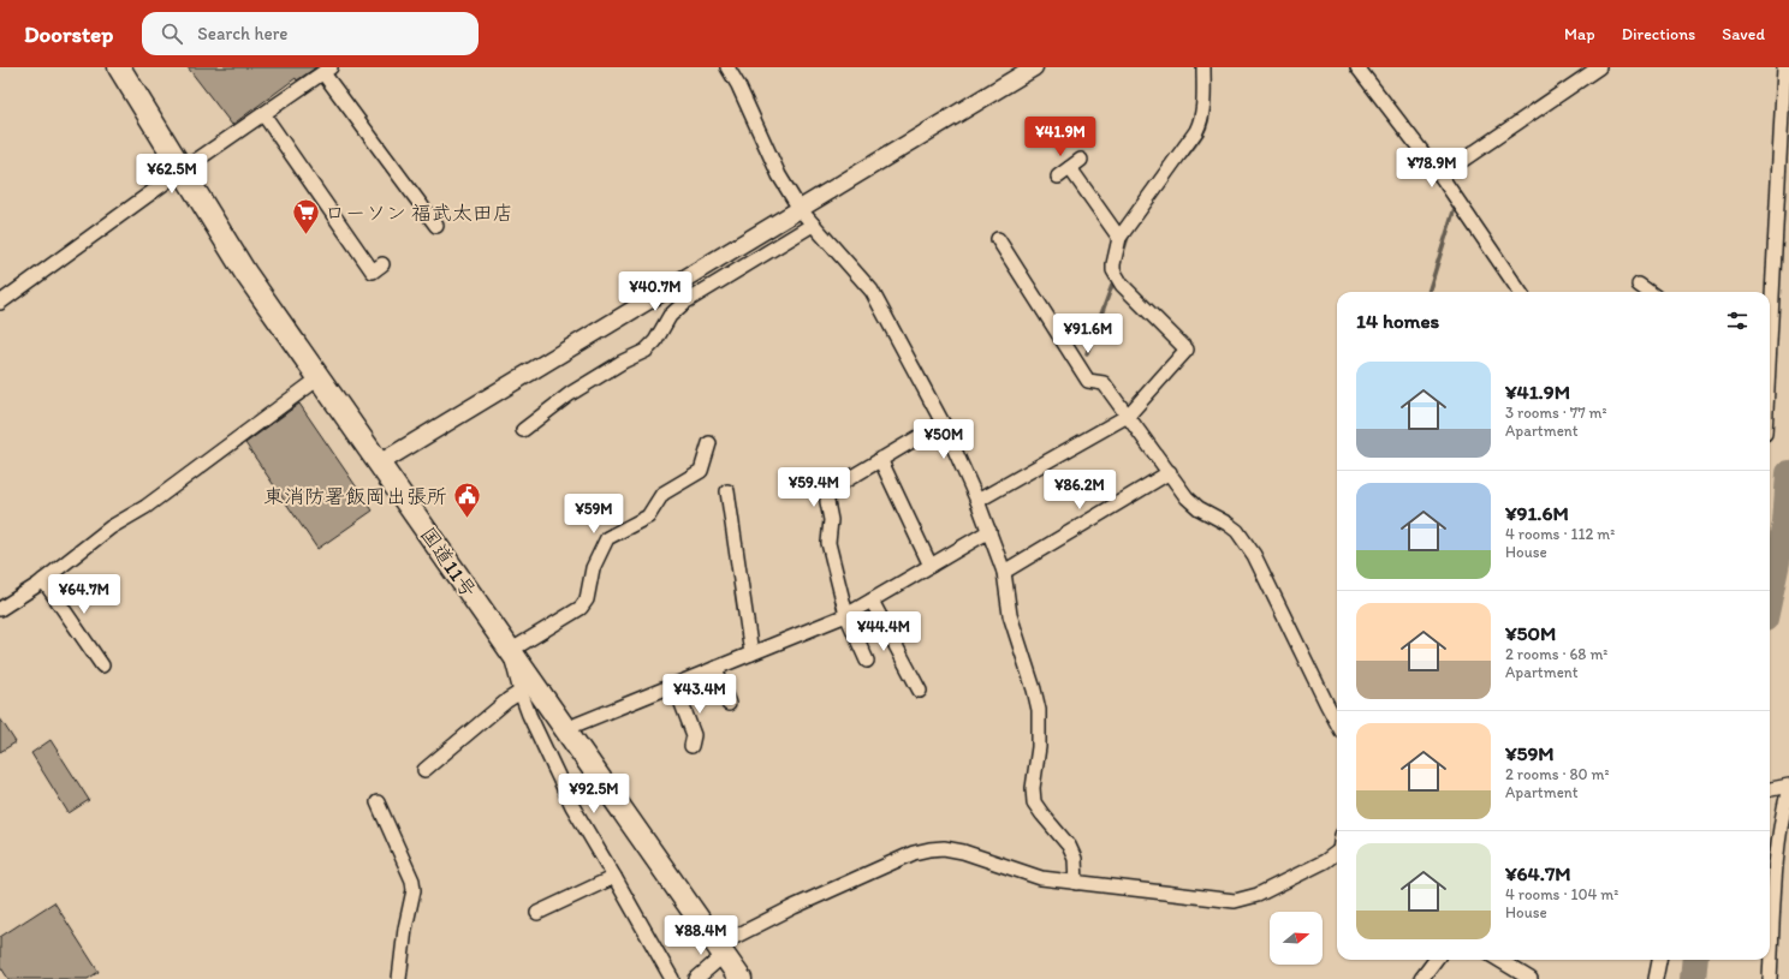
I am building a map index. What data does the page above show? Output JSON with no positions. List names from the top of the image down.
{
  "streets": {
    "highway": ["国道11号"]
  },
  "places": {
    "supermarket": ["ローソン 福武太田店"],
    "public building": ["東消防署飯岡出張所"]
  },
  "north": "right",
  "page": {
    "header": "Doorstep",
    "search": "Search here",
    "nav": ["Map", "Directions", "Saved"],
    "price": [
      "¥41.9M",
      "¥78.9M",
      "¥62.5M",
      "¥40.7M",
      "¥91.6M",
      "¥50M",
      "¥59.4M",
      "¥86.2M",
      "¥59M",
      "¥64.7M",
      "¥44.4M",
      "¥43.4M",
      "¥92.5M",
      "¥88.4M"
    ],
    "heading": "14 homes",
    "list": [
      {
        "name": "¥41.9M",
        "note": "3 rooms · 77 m² · Apartment"
      },
      {
        "name": "¥91.6M",
        "note": "4 rooms · 112 m² · House"
      },
      {
        "name": "¥50M",
        "note": "2 rooms · 68 m² · Apartment"
      },
      {
        "name": "¥59M",
        "note": "2 rooms · 80 m² · Apartment"
      },
      {
        "name": "¥64.7M",
        "note": "4 rooms · 104 m² · House"
      }
    ]
  }
}
